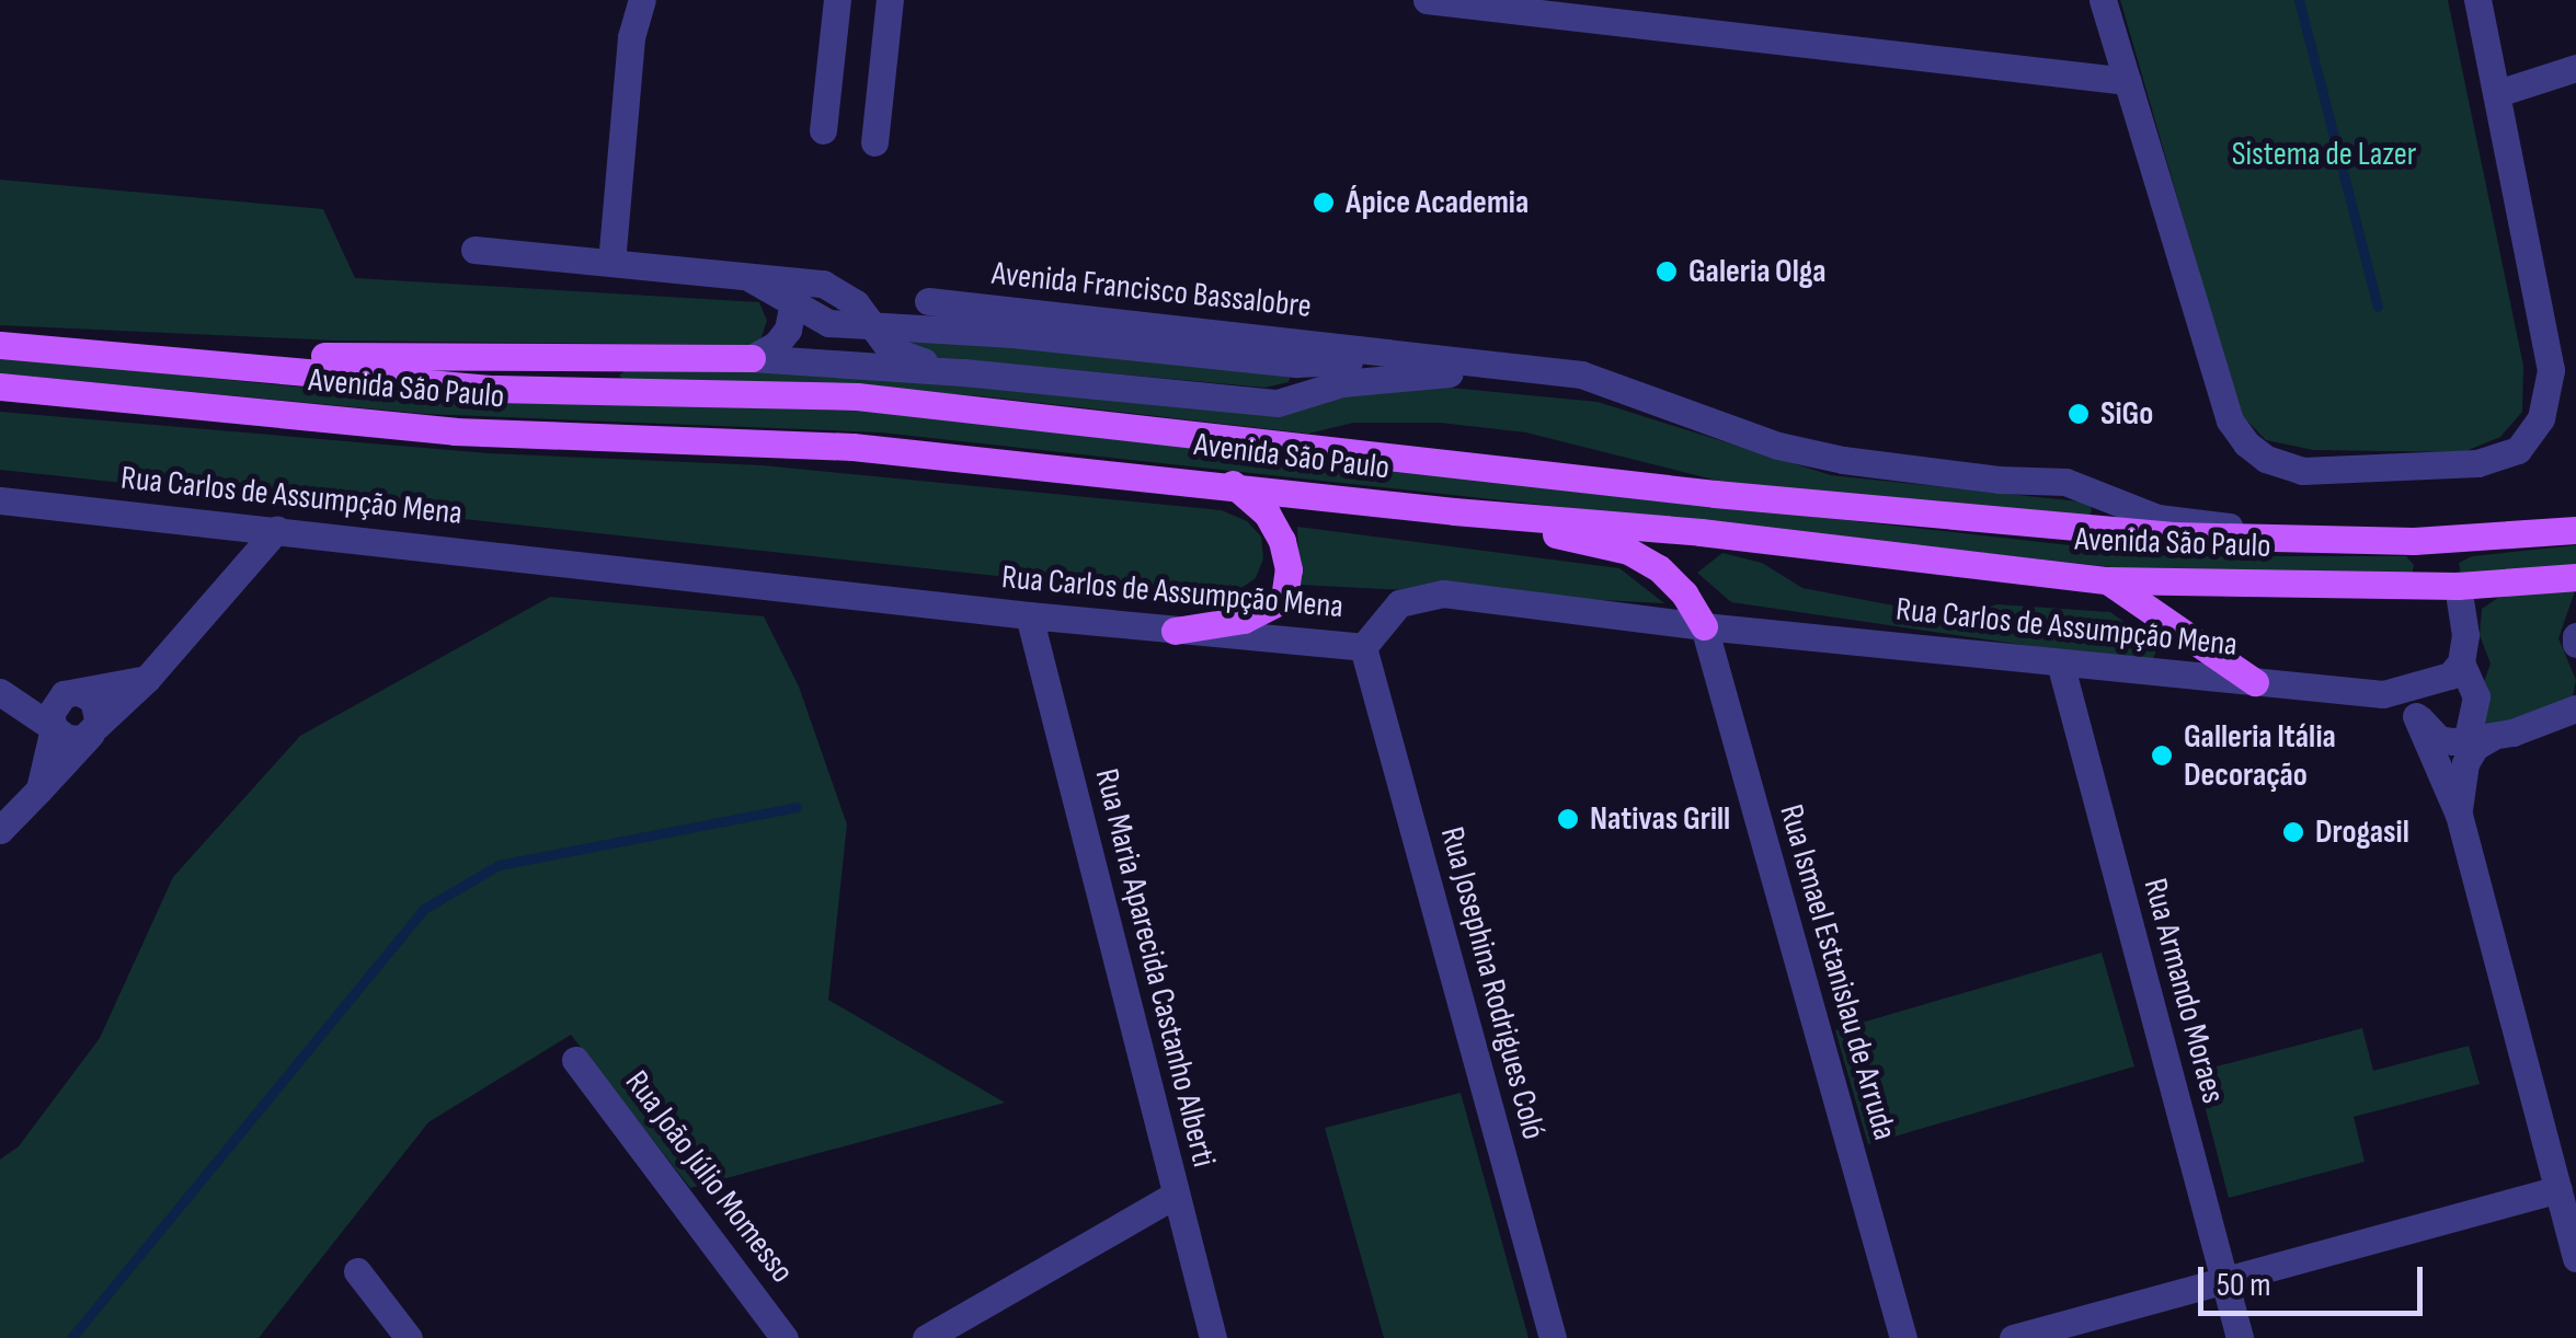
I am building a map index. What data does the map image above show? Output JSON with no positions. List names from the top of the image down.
{
  "streets": {
    "main road": ["Avenida São Paulo"],
    "street": [
      "Avenida Francisco Bassalobre",
      "Rua Carlos de Assumpção Mena",
      "Rua Maria Aparecida Castanho Alberti",
      "Rua Ismael Estanislau de Arruda",
      "Rua Josephina Rodrigues Coló",
      "Rua Armando Moraes",
      "Rua João Júlio Momesso"
    ]
  },
  "crossings": [
    ["Rua Carlos de Assumpção Mena", "Rua Maria Aparecida Castanho Alberti"],
    ["Rua Carlos de Assumpção Mena", "Rua Ismael Estanislau de Arruda"],
    ["Rua Carlos de Assumpção Mena", "Rua Josephina Rodrigues Coló"],
    ["Rua Carlos de Assumpção Mena", "Rua Armando Moraes"]
  ],
  "parks": ["Sistema de Lazer"],
  "places": [
    "Ápice Academia",
    "Galeria Olga",
    "SiGo",
    "Galleria Itália Decoração",
    "Nativas Grill",
    "Drogasil"
  ],
  "scale_bar": "50 m"
}
